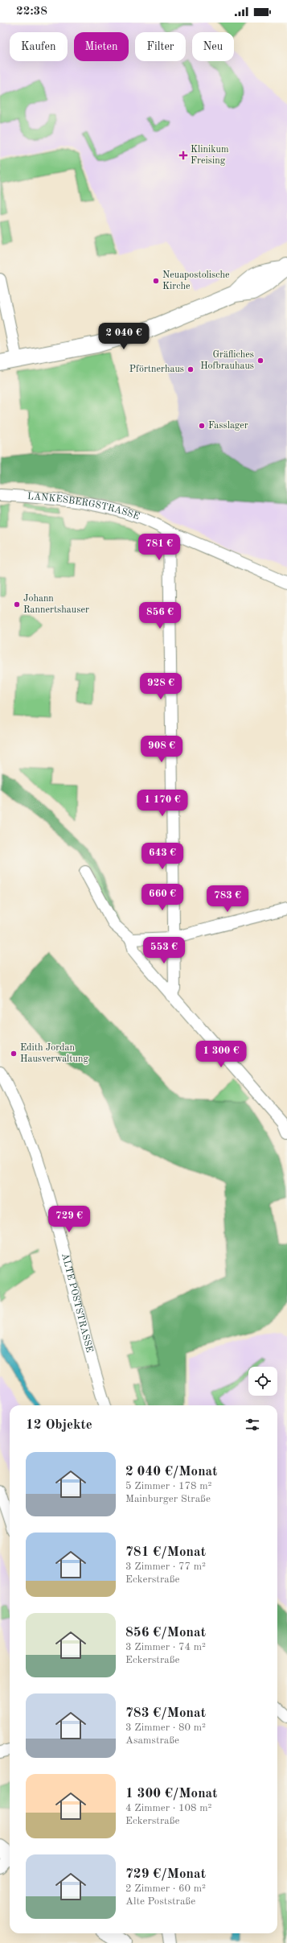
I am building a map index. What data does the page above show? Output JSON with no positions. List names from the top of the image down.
{
  "streets": {
    "street": ["LANKESBERGSTRASSE", "ALTE POSTSTRASSE"]
  },
  "places": {
    "health": ["Klinikum Freising"],
    "other": [
      "Neuapostolische Kirche",
      "Gräfliches Hofbrauhaus",
      "Pförtnerhaus",
      "Fasslager",
      "Johann Rannertshauser",
      "Edith Jordan Hausverwaltung"
    ]
  },
  "page": {
    "status": "22:38",
    "chip": [
      "Kaufen",
      "Mieten",
      "Filter",
      "Neu"
    ],
    "price": [
      "2 040 €",
      "781 €",
      "856 €",
      "928 €",
      "908 €",
      "1 170 €",
      "643 €",
      "660 €",
      "783 €",
      "553 €",
      "1 300 €",
      "729 €"
    ],
    "heading": "12 Objekte",
    "list": [
      {
        "name": "2 040 €/Monat",
        "note": "5 Zimmer · 178 m² · Mainburger Straße"
      },
      {
        "name": "781 €/Monat",
        "note": "3 Zimmer · 77 m² · Eckerstraße"
      },
      {
        "name": "856 €/Monat",
        "note": "3 Zimmer · 74 m² · Eckerstraße"
      },
      {
        "name": "783 €/Monat",
        "note": "3 Zimmer · 80 m² · Asamstraße"
      },
      {
        "name": "1 300 €/Monat",
        "note": "4 Zimmer · 108 m² · Eckerstraße"
      },
      {
        "name": "729 €/Monat",
        "note": "2 Zimmer · 60 m² · Alte Poststraße"
      }
    ]
  }
}
